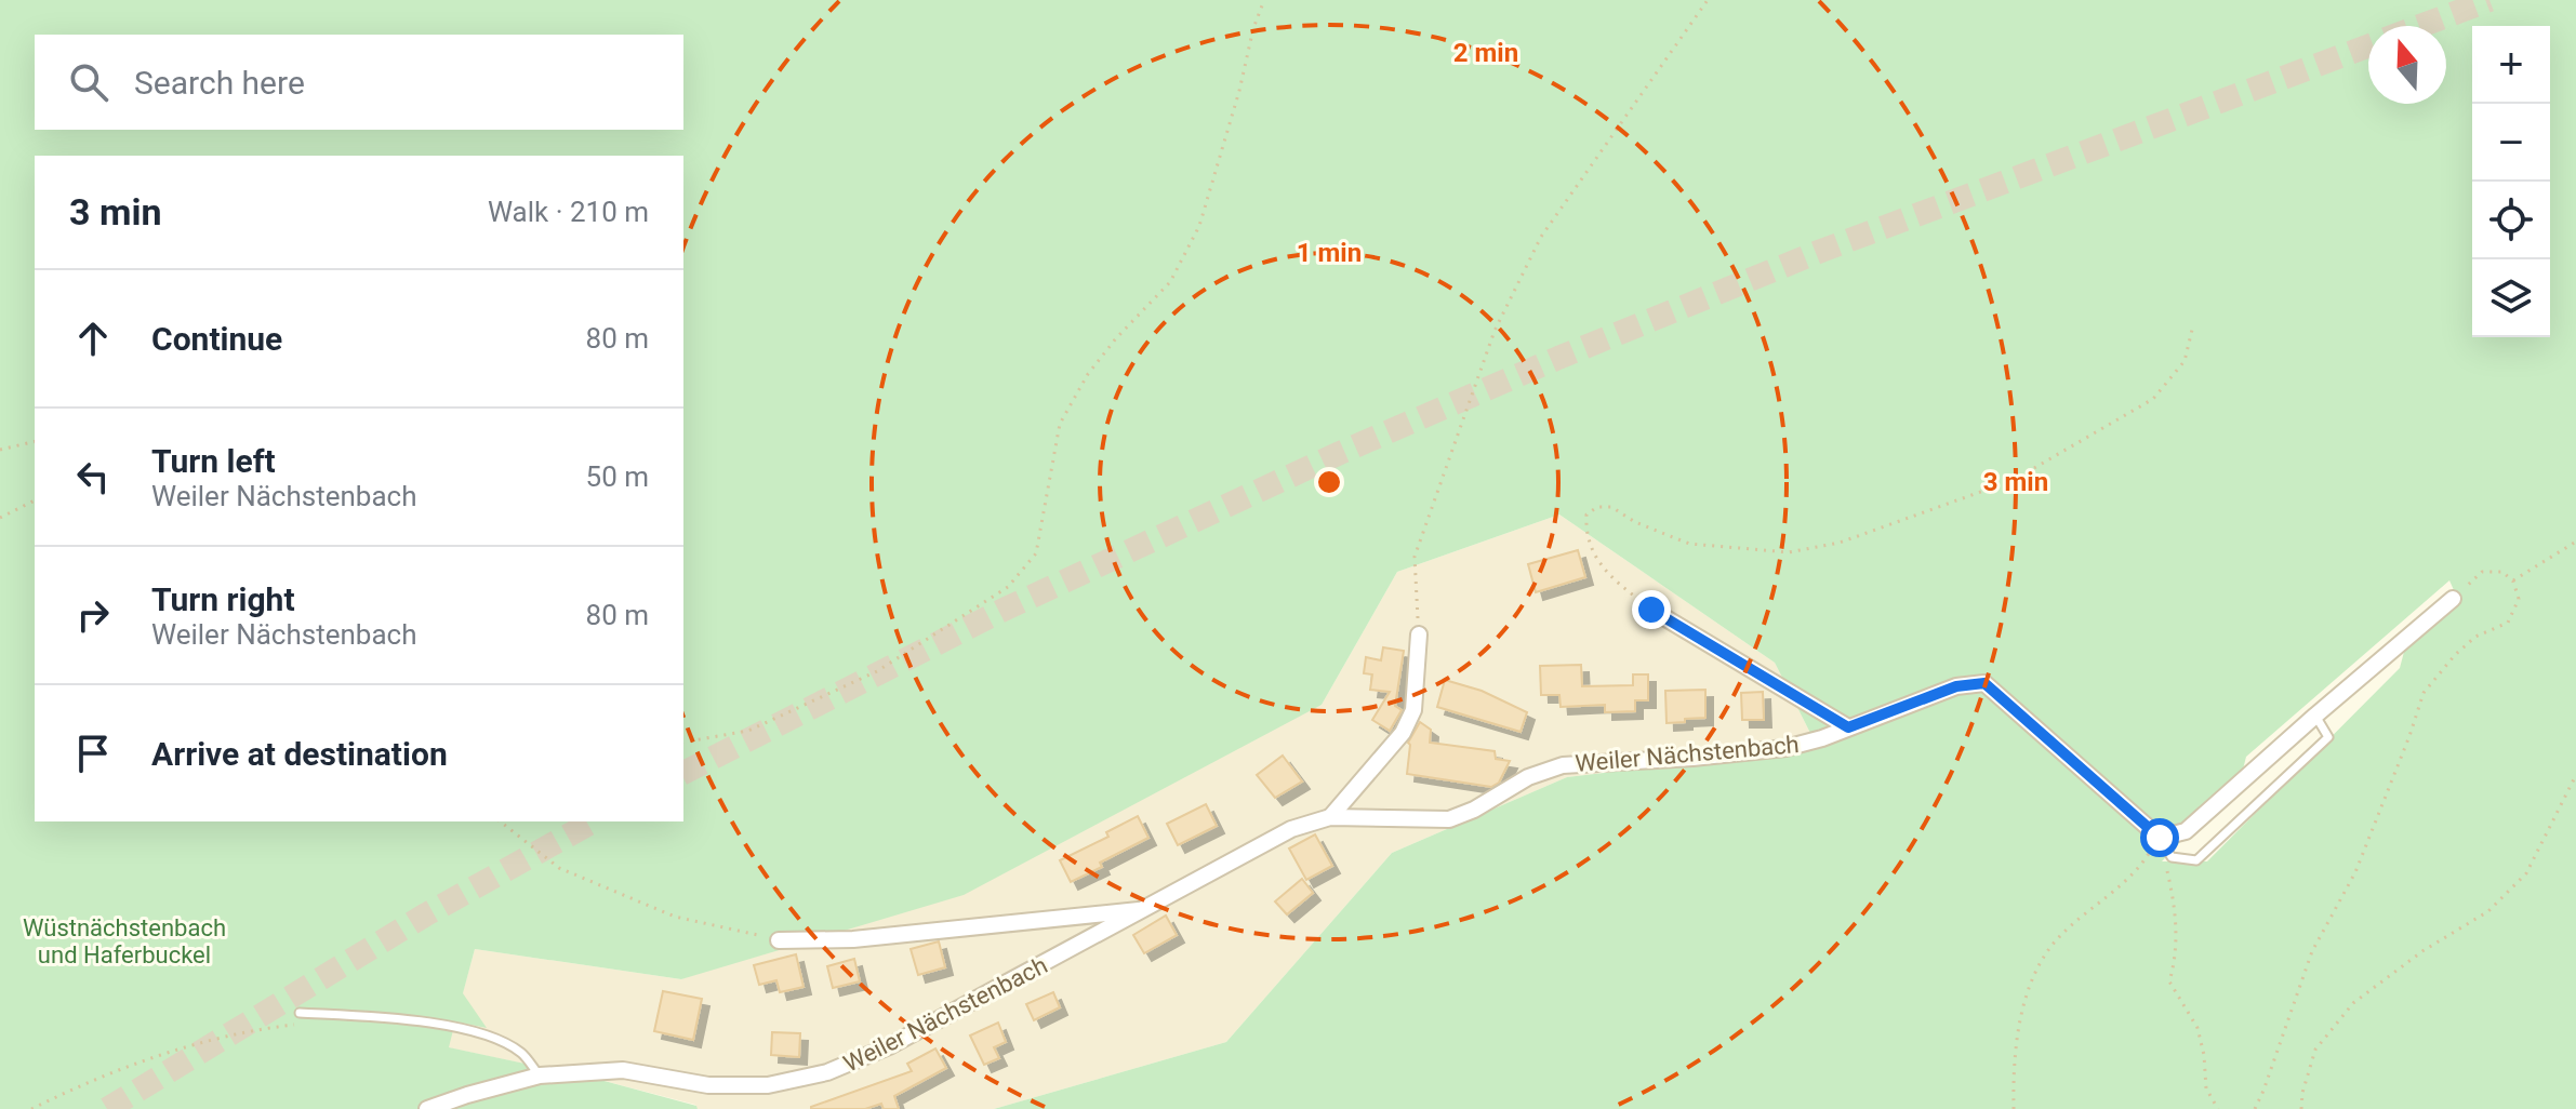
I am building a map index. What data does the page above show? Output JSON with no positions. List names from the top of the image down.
{
  "streets": {
    "street": ["Weiler Nächstenbach"]
  },
  "parks": ["Wüstnächstenbach und Haferbuckel"],
  "north": "top",
  "page": {
    "map_buttons": ["+", "−"],
    "search": "Search here",
    "heading": ["3 min", "Walk · 210 m"],
    "list": [
      ["Continue", "80 m"],
      ["Turn left", "Weiler Nächstenbach", "50 m"],
      ["Turn right", "Weiler Nächstenbach", "80 m"],
      "Arrive at destination"
    ]
  },
  "rings": ["2 min", "1 min", "3 min"]
}
